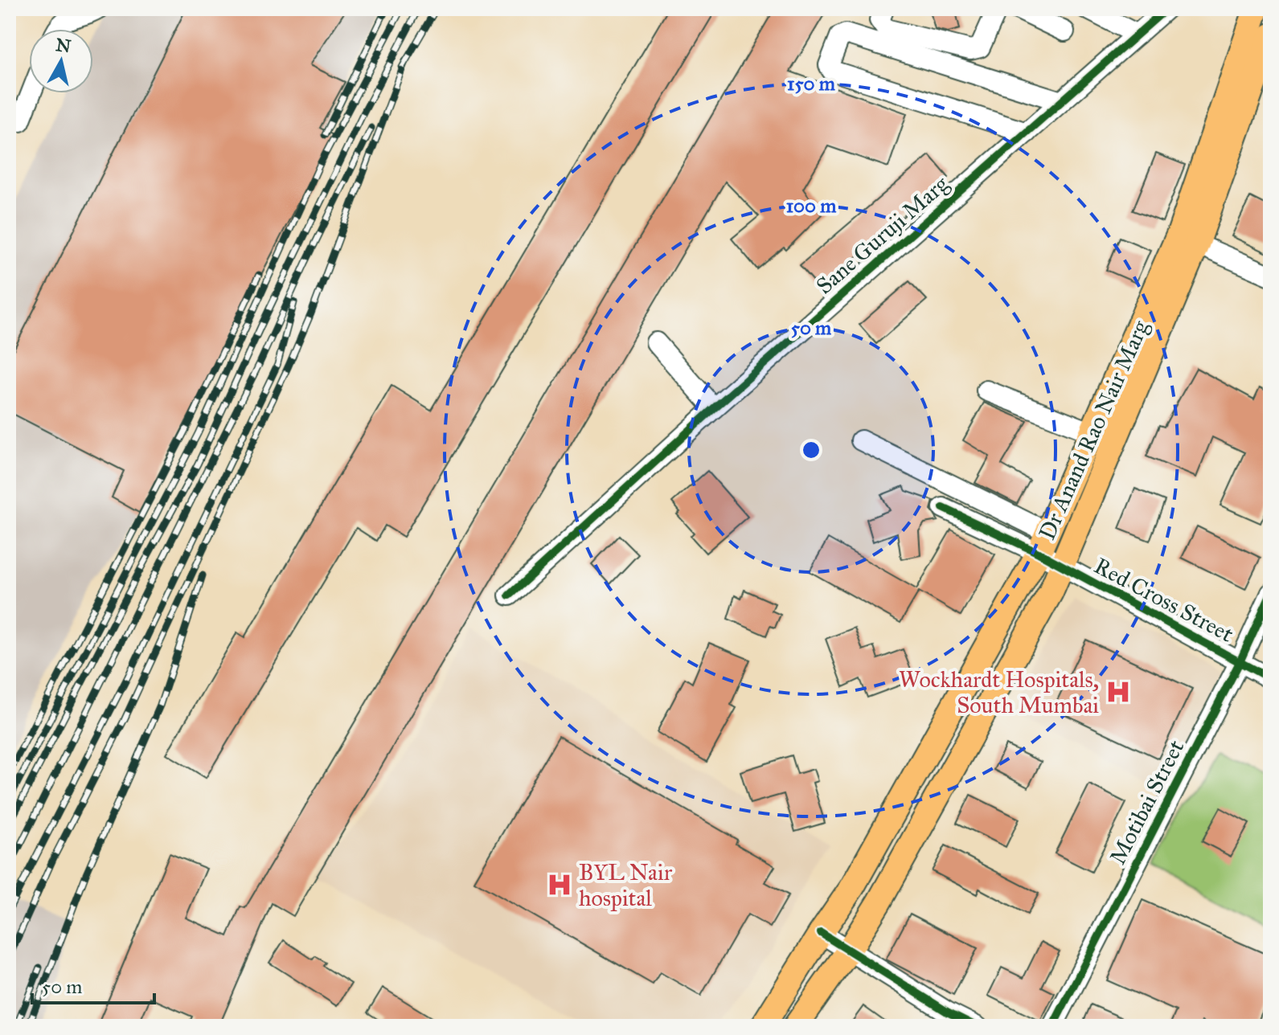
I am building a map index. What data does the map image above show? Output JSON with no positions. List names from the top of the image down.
{
  "streets": {
    "main road": ["Dr Anand Rao Nair Marg"],
    "street": ["Sane Guruji Marg", "Red Cross Street", "Motibai Street"]
  },
  "crossings": [
    ["Dr Anand Rao Nair Marg", "Red Cross Street"],
    ["Red Cross Street", "Motibai Street"]
  ],
  "places": {
    "hospital": ["Wockhardt Hospitals, South Mumbai", "BYL Nair hospital"]
  },
  "scale_bar": "50 m",
  "north": "top",
  "rings": ["150 m", "100 m", "50 m"]
}
